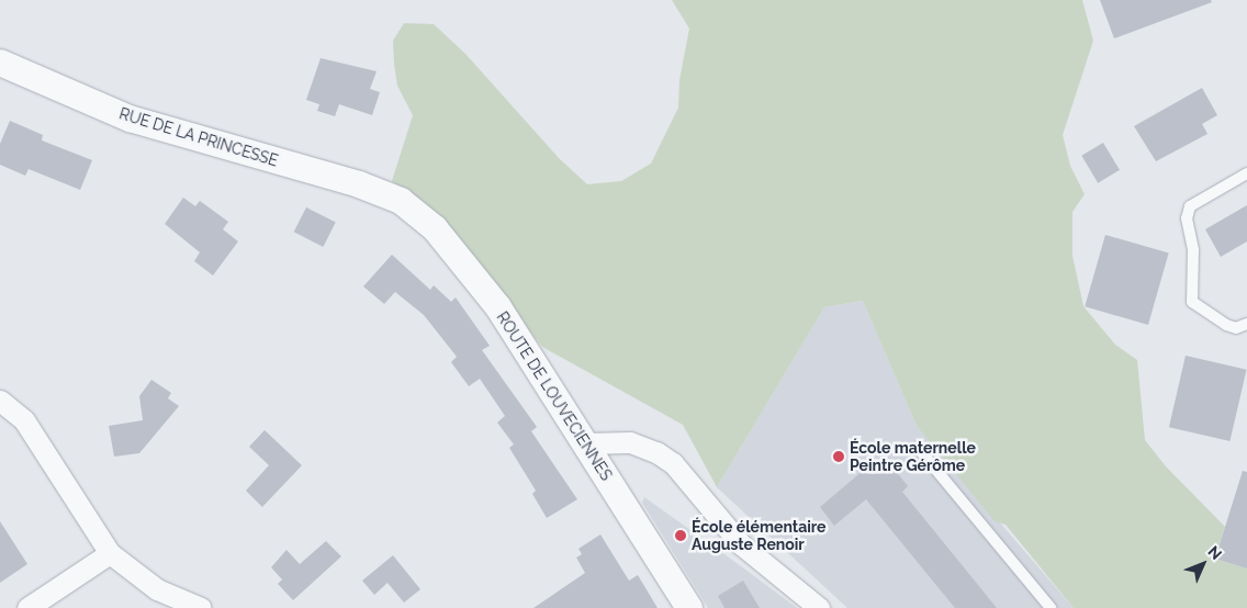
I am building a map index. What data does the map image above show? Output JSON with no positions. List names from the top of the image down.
{
  "streets": {
    "street": ["RUE DE LA PRINCESSE", "ROUTE DE LOUVECIENNES"]
  },
  "crossings": [
    ["RUE DE LA PRINCESSE", "ROUTE DE LOUVECIENNES"]
  ],
  "places": ["École maternelle Peintre Gérôme", "École élémentaire Auguste Renoir"],
  "north": "top right"
}
